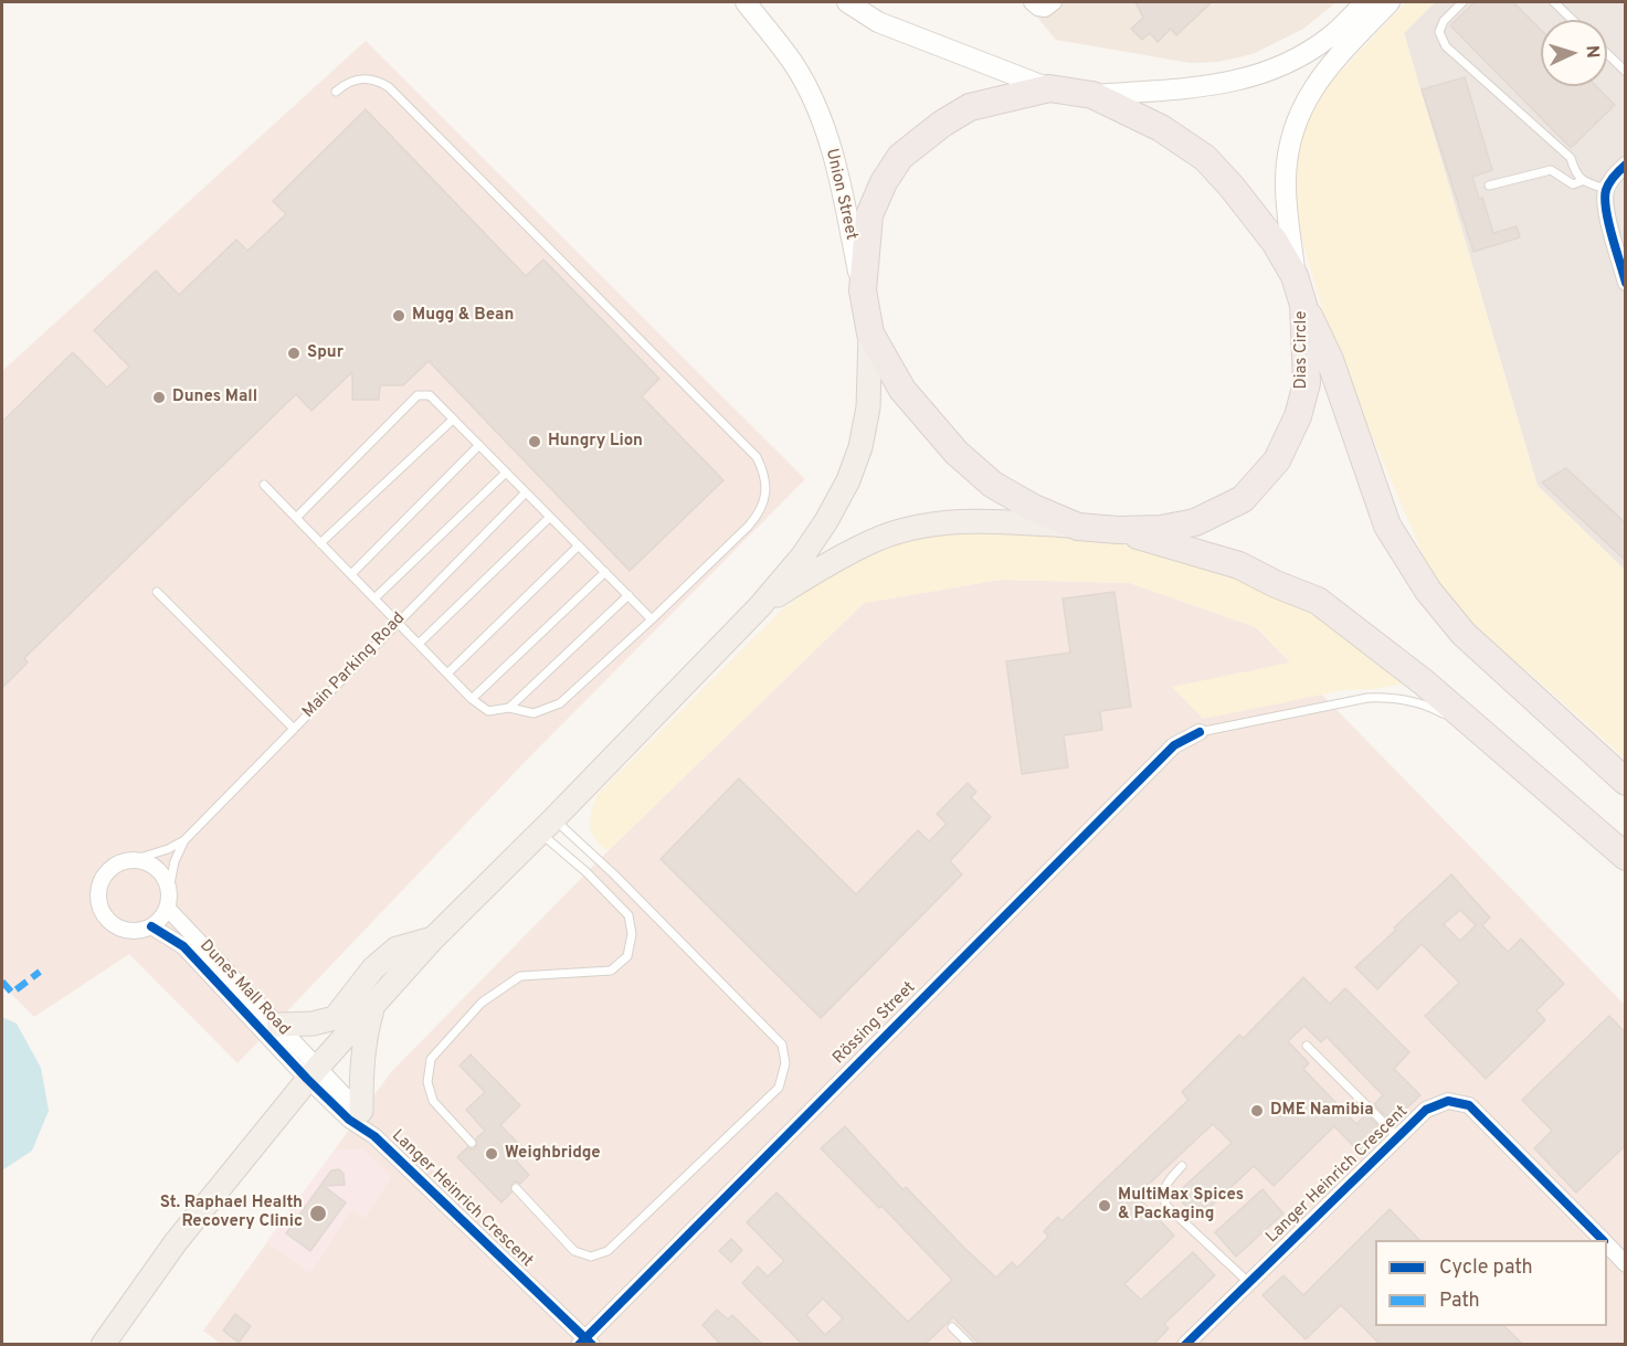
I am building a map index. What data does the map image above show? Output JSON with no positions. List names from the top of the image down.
{
  "streets": {
    "highway": ["Dias Circle"],
    "main road": ["Union Street"],
    "street": ["Dunes Mall Road", "Rössing Street", "Langer Heinrich Crescent"],
    "lane": ["Main Parking Road"]
  },
  "crossings": [
    ["Union Street", "Dias Circle"],
    ["Main Parking Road", "Dunes Mall Road"],
    ["Dunes Mall Road", "Langer Heinrich Crescent"],
    ["Rössing Street", "Langer Heinrich Crescent"]
  ],
  "places": [
    "Mugg & Bean",
    "Spur",
    "Dunes Mall",
    "Hungry Lion",
    "DME Namibia",
    "Weighbridge",
    "MultiMax Spices & Packaging",
    "St. Raphael Health Recovery Clinic"
  ],
  "legend": ["Cycle path", "Path"],
  "north": "right"
}
